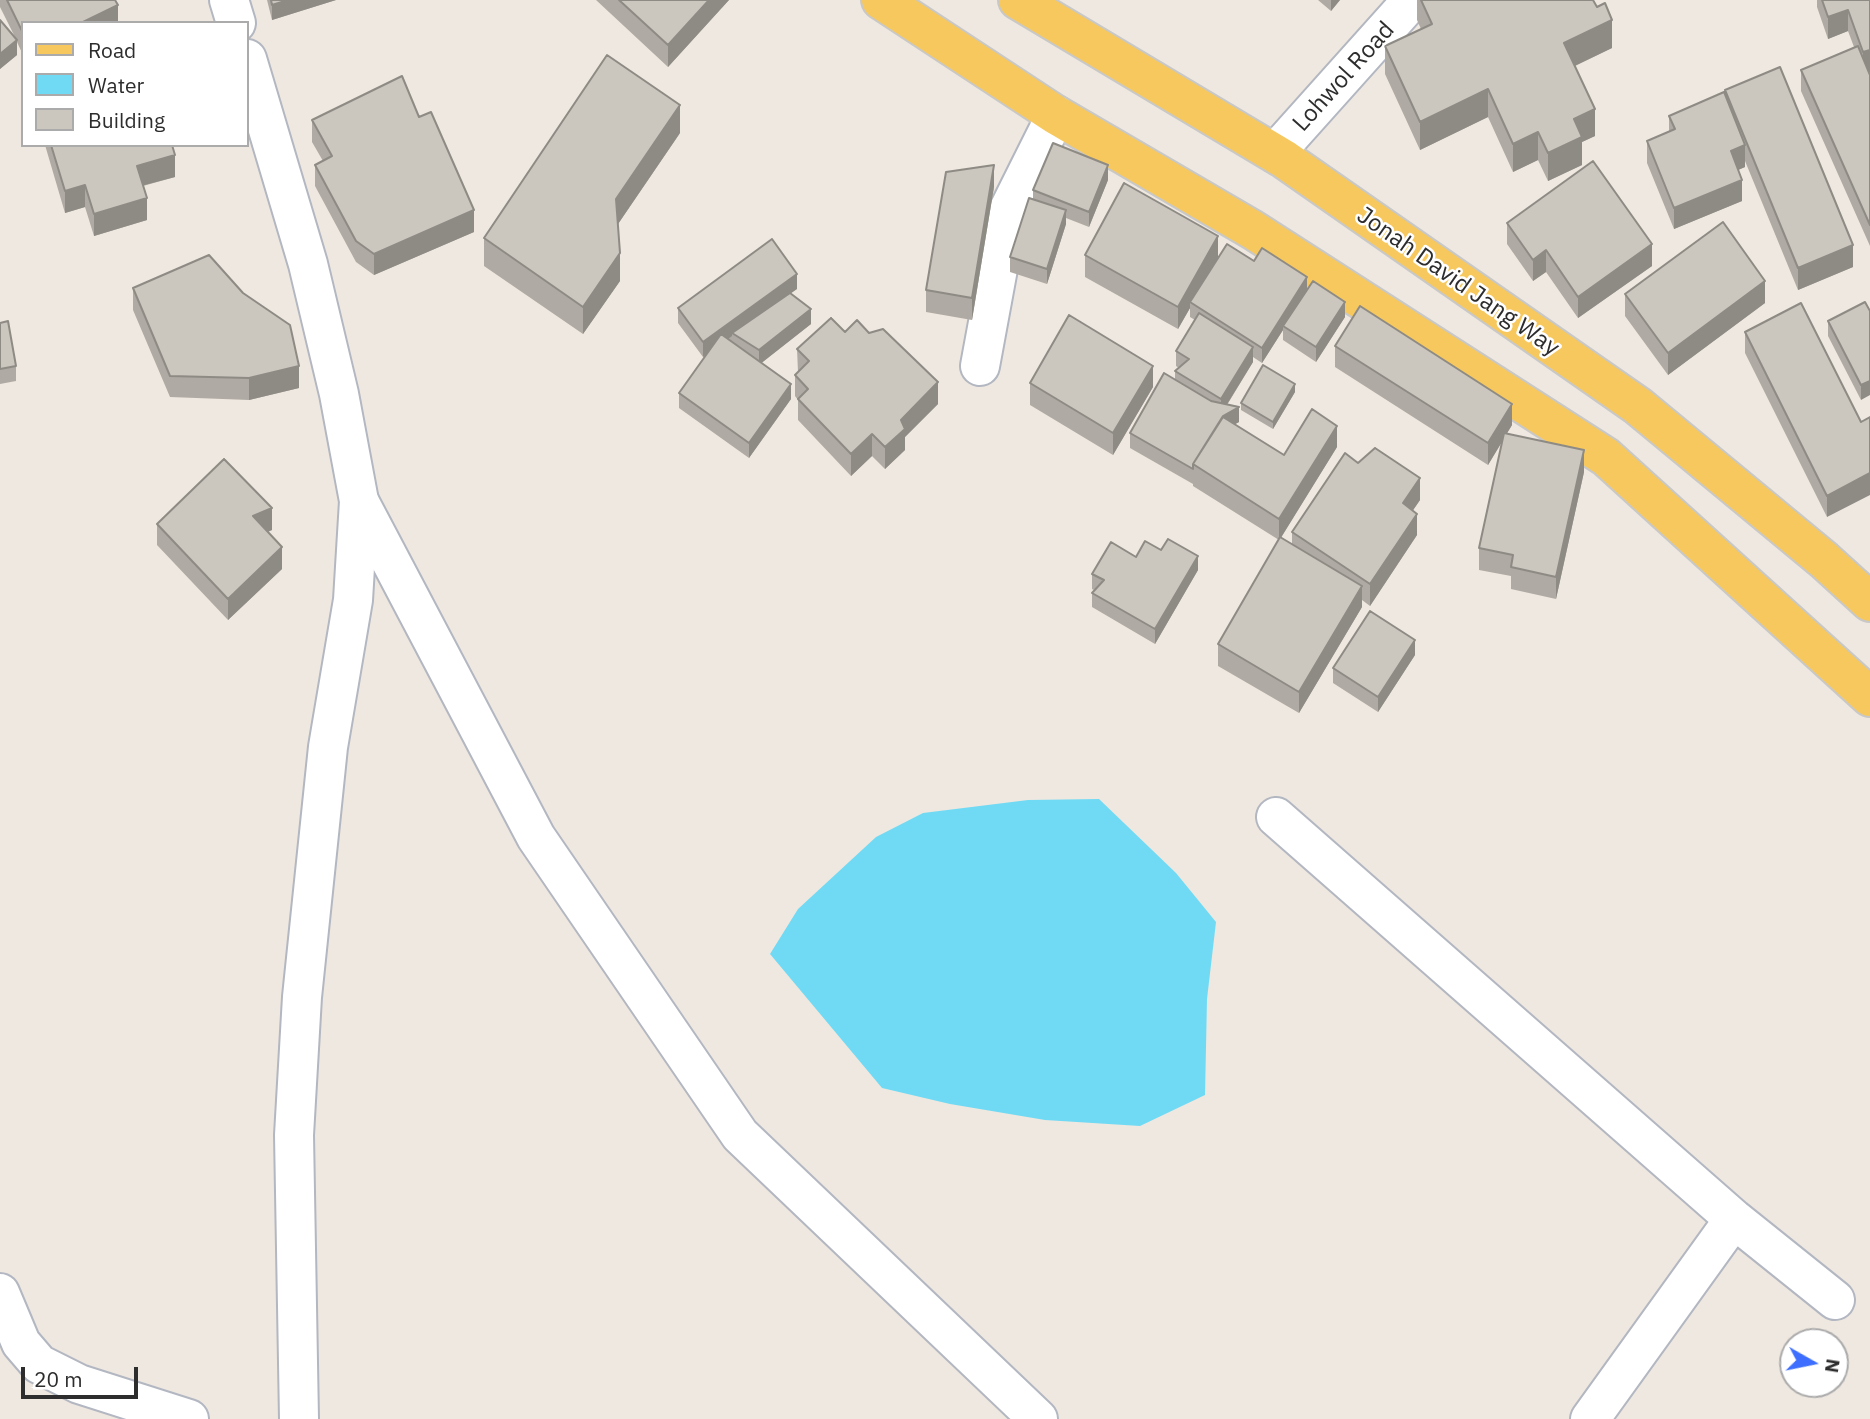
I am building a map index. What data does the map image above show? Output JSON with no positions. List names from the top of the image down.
{
  "streets": {
    "main road": ["Jonah David Jang Way"],
    "street": ["Lohwol Road"]
  },
  "crossings": [
    ["Lohwol Road", "Jonah David Jang Way"]
  ],
  "legend": ["Road", "Water", "Building"],
  "scale_bar": "20 m",
  "north": "right"
}
